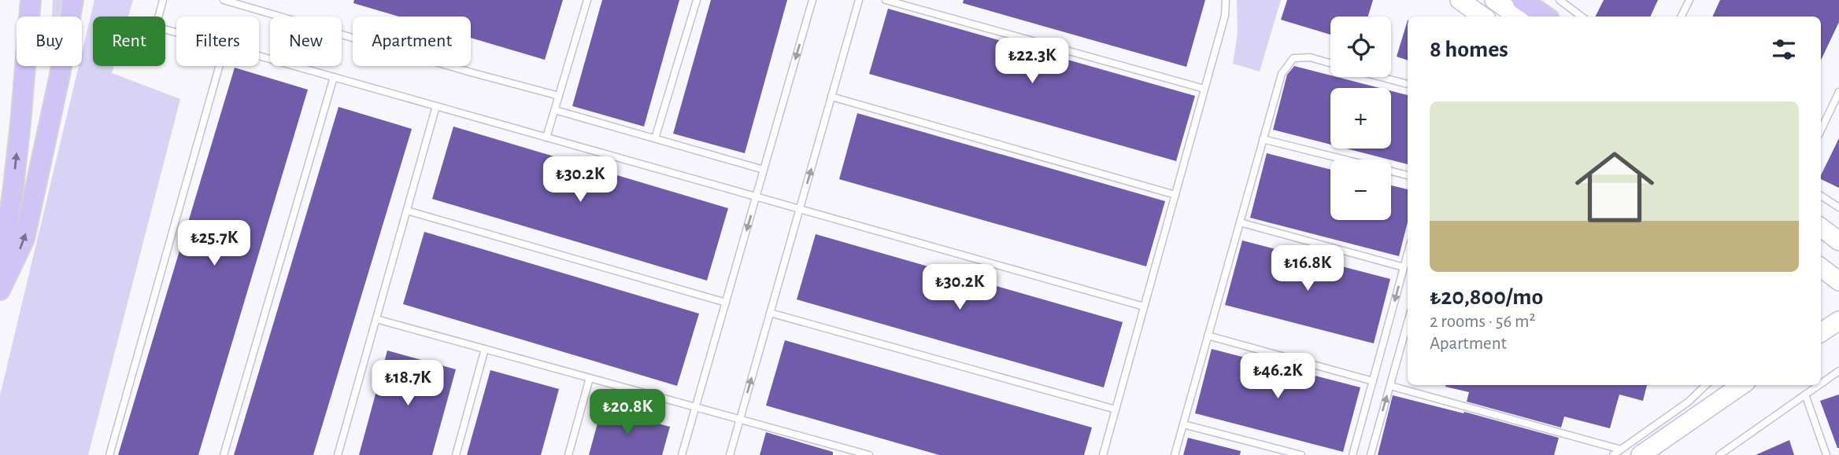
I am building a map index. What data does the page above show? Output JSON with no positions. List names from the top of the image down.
{
  "page": {
    "map_buttons": ["+", "−"],
    "chip": [
      "Buy",
      "Rent",
      "Filters",
      "New",
      "Apartment"
    ],
    "heading": "8 homes",
    "price": [
      "₺22.3K",
      "₺30.2K",
      "₺25.7K",
      "₺16.8K",
      "₺30.2K",
      "₺46.2K",
      "₺18.7K",
      "₺20.8K"
    ],
    "list": [
      {
        "name": "₺20,800/mo",
        "note": "2 rooms · 56 m² · Apartment"
      }
    ]
  }
}
